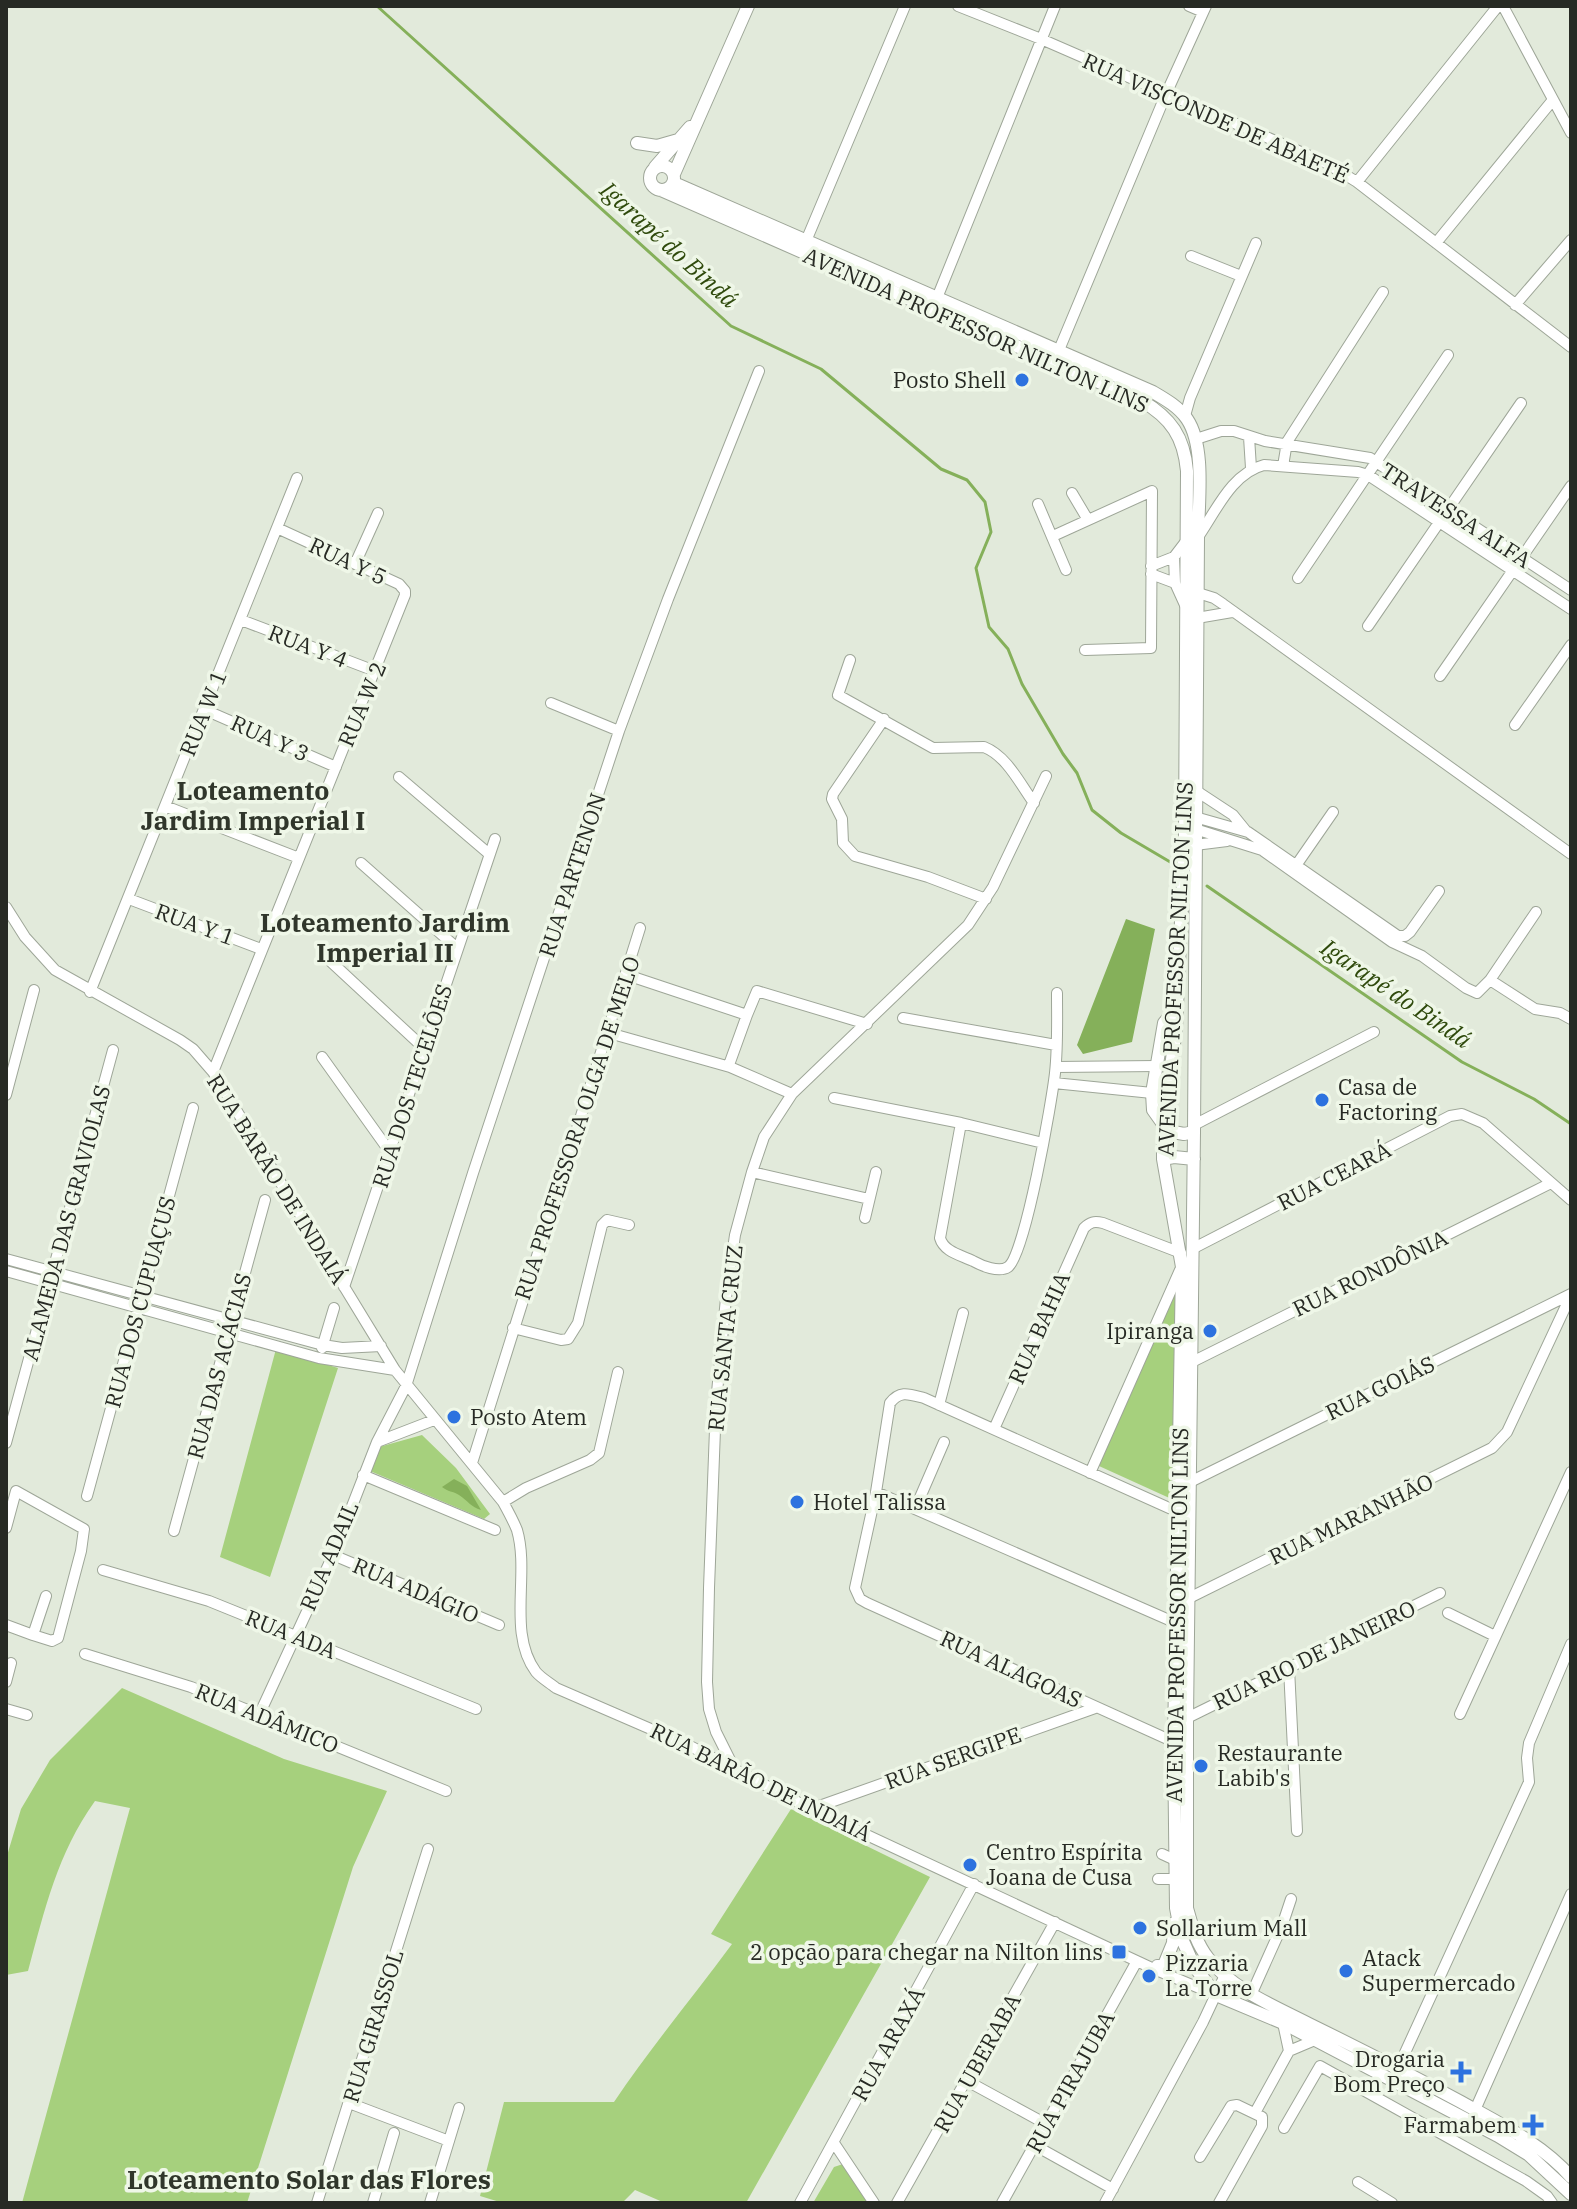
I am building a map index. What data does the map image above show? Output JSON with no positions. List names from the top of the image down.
{
  "streets": {
    "main road": ["AVENIDA PROFESSOR NILTON LINS"],
    "street": [
      "RUA VISCONDE DE ABAETÉ",
      "TRAVESSA ALFA",
      "RUA Y 5",
      "RUA Y 4",
      "RUA W 2",
      "RUA W 1",
      "RUA Y 3",
      "RUA PARTENON",
      "RUA Y 1",
      "RUA DOS TECELÕES",
      "RUA PROFESSORA OLGA DE MELO",
      "RUA CEARÁ",
      "RUA BARÃO DE INDAIÁ",
      "ALAMEDA DAS GRAVIOLAS",
      "RUA RONDÔNIA",
      "RUA DOS CUPUAÇUS",
      "RUA BAHIA",
      "RUA SANTA CRUZ",
      "RUA DAS ACÁCIAS",
      "RUA GOIÁS",
      "RUA MARANHÃO",
      "RUA ADAIL",
      "RUA ADÁGIO",
      "RUA ADA",
      "RUA RIO DE JANEIRO",
      "RUA ALAGOAS",
      "RUA ADÂMICO",
      "RUA SERGIPE",
      "RUA GIRASSOL",
      "RUA ARAXÁ",
      "RUA UBERABA",
      "RUA PIRAJUBA"
    ]
  },
  "crossings": [
    ["AVENIDA PROFESSOR NILTON LINS", "TRAVESSA ALFA"],
    ["AVENIDA PROFESSOR NILTON LINS", "RUA CEARÁ"],
    ["AVENIDA PROFESSOR NILTON LINS", "RUA BARÃO DE INDAIÁ"],
    ["AVENIDA PROFESSOR NILTON LINS", "RUA RONDÔNIA"],
    ["AVENIDA PROFESSOR NILTON LINS", "RUA BAHIA"],
    ["AVENIDA PROFESSOR NILTON LINS", "RUA GOIÁS"],
    ["AVENIDA PROFESSOR NILTON LINS", "RUA MARANHÃO"],
    ["AVENIDA PROFESSOR NILTON LINS", "RUA RIO DE JANEIRO"],
    ["AVENIDA PROFESSOR NILTON LINS", "RUA ALAGOAS"],
    ["RUA Y 5", "RUA W 2"],
    ["RUA Y 5", "RUA W 1"],
    ["RUA Y 4", "RUA W 2"],
    ["RUA Y 4", "RUA W 1"],
    ["RUA W 2", "RUA Y 3"],
    ["RUA W 2", "RUA Y 1"],
    ["RUA W 2", "RUA BARÃO DE INDAIÁ"],
    ["RUA W 1", "RUA Y 3"],
    ["RUA W 1", "RUA Y 1"],
    ["RUA W 1", "RUA BARÃO DE INDAIÁ"],
    ["RUA PARTENON", "RUA BARÃO DE INDAIÁ"],
    ["RUA PARTENON", "RUA ADAIL"],
    ["RUA DOS TECELÕES", "RUA BARÃO DE INDAIÁ"],
    ["RUA PROFESSORA OLGA DE MELO", "RUA BARÃO DE INDAIÁ"],
    ["RUA CEARÁ", "RUA RONDÔNIA"],
    ["RUA CEARÁ", "RUA BAHIA"],
    ["RUA BARÃO DE INDAIÁ", "RUA SANTA CRUZ"],
    ["RUA BARÃO DE INDAIÁ", "RUA ADAIL"],
    ["RUA BARÃO DE INDAIÁ", "RUA SERGIPE"],
    ["RUA BARÃO DE INDAIÁ", "RUA ARAXÁ"],
    ["RUA BARÃO DE INDAIÁ", "RUA UBERABA"],
    ["RUA BARÃO DE INDAIÁ", "RUA PIRAJUBA"],
    ["RUA GOIÁS", "RUA MARANHÃO"],
    ["RUA ADAIL", "RUA ADÁGIO"],
    ["RUA ADAIL", "RUA ADA"],
    ["RUA ADAIL", "RUA ADÂMICO"],
    ["RUA ALAGOAS", "RUA SERGIPE"]
  ],
  "districts": ["Loteamento Jardim Imperial I", "Loteamento Jardim Imperial II", "Loteamento Solar das Flores"],
  "water": ["Igarapé do Bindá"],
  "places": {
    "other": [
      "Posto Shell",
      "Casa de Factoring",
      "Ipiranga",
      "Posto Atem",
      "Hotel Talissa",
      "Restaurante Labib's",
      "Centro Espírita Joana de Cusa",
      "Sollarium Mall",
      "Atack Supermercado",
      "Pizzaria La Torre"
    ],
    "transit": ["2 opção para chegar na Nilton lins"],
    "health": ["Drogaria Bom Preço", "Farmabem"]
  }
}
